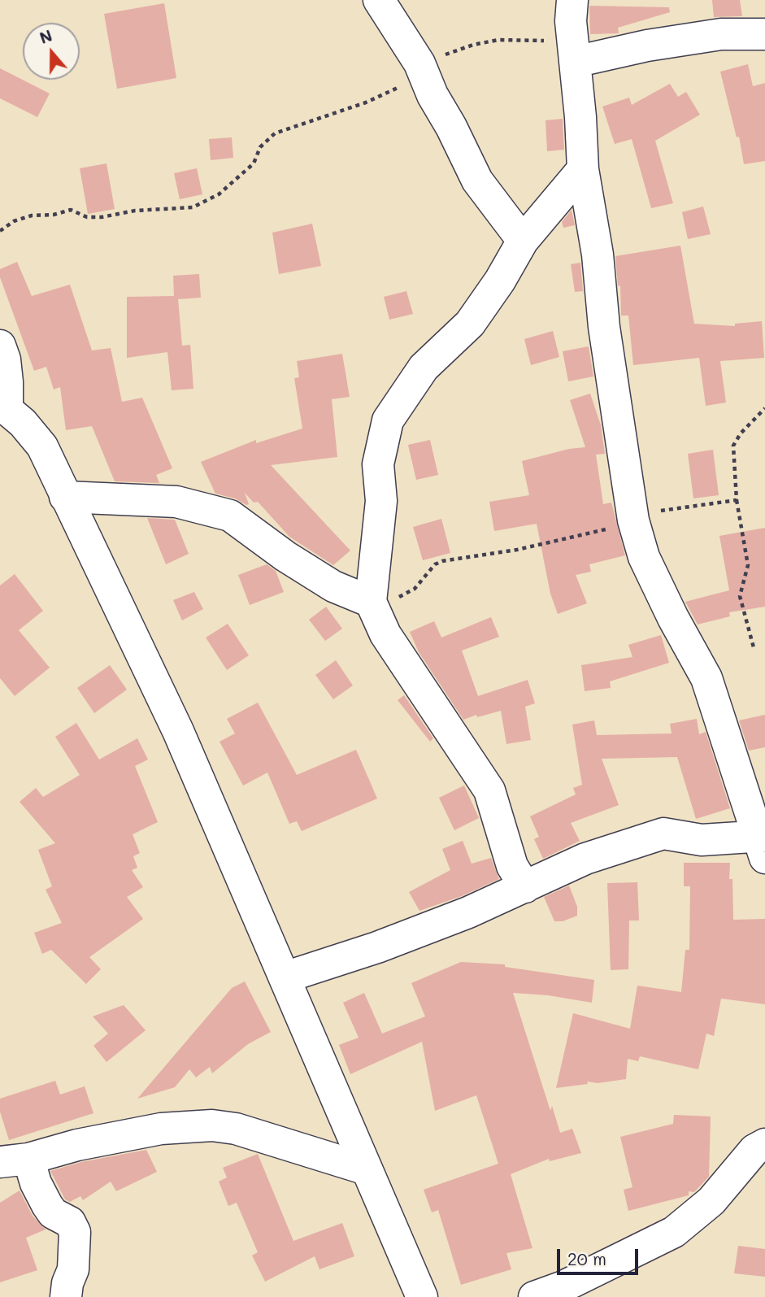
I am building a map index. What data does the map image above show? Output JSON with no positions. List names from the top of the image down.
{
  "scale_bar": "20 m",
  "north": "top"
}
